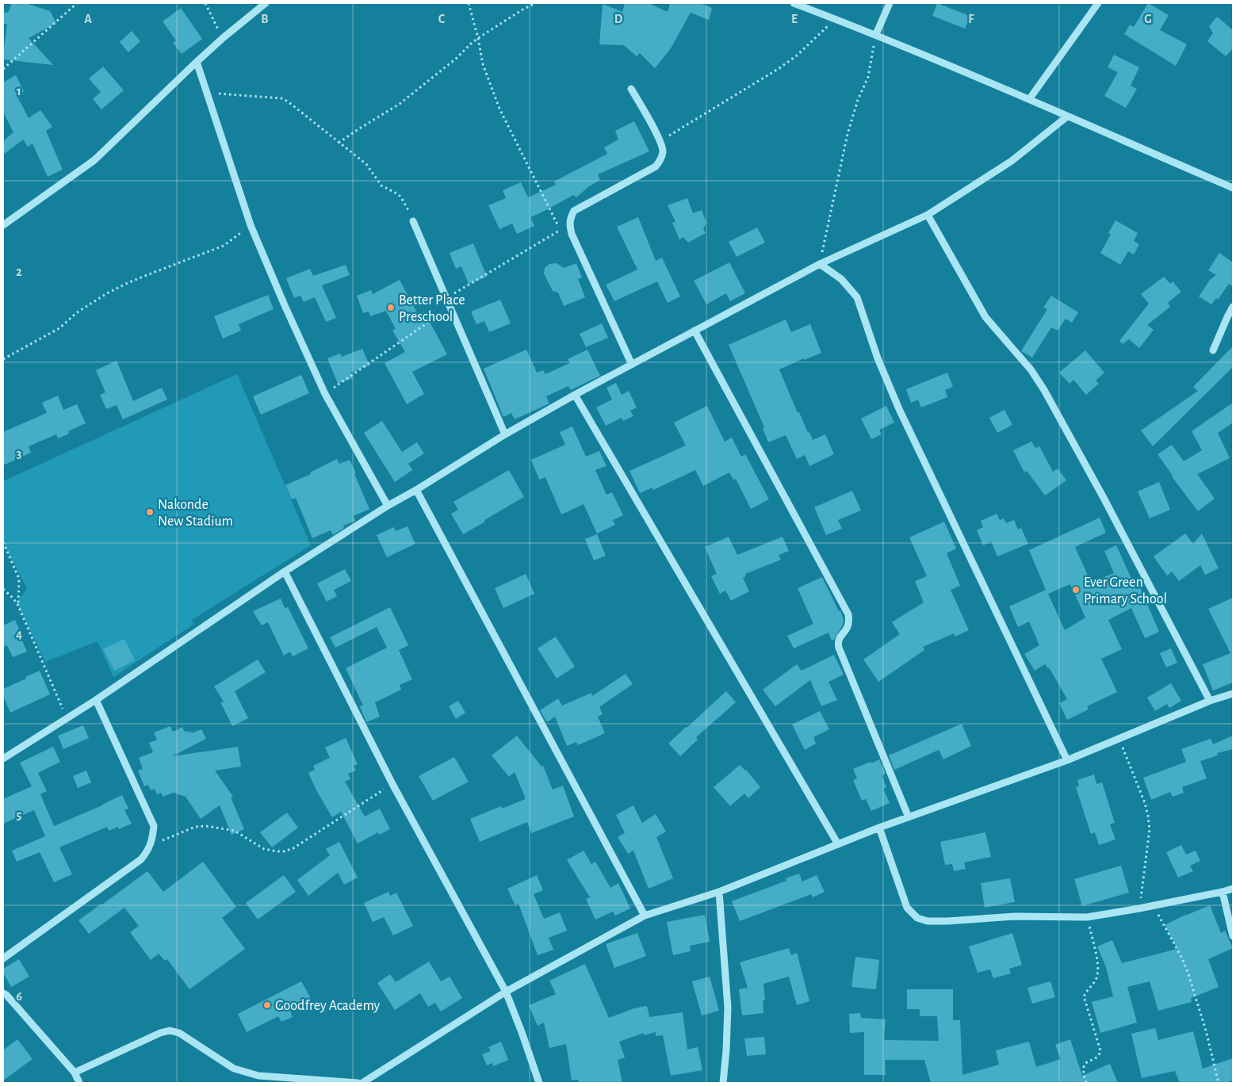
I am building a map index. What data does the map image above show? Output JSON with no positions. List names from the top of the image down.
{
  "places": [
    "Better Place Preschool",
    "Nakonde New Stadium",
    "Ever Green Primary School",
    "Goodfrey Academy"
  ],
  "grid": {
    "columns": [
      "A",
      "B",
      "C",
      "D",
      "E",
      "F",
      "G"
    ],
    "rows": [
      "1",
      "2",
      "3",
      "4",
      "5",
      "6"
    ]
  }
}
